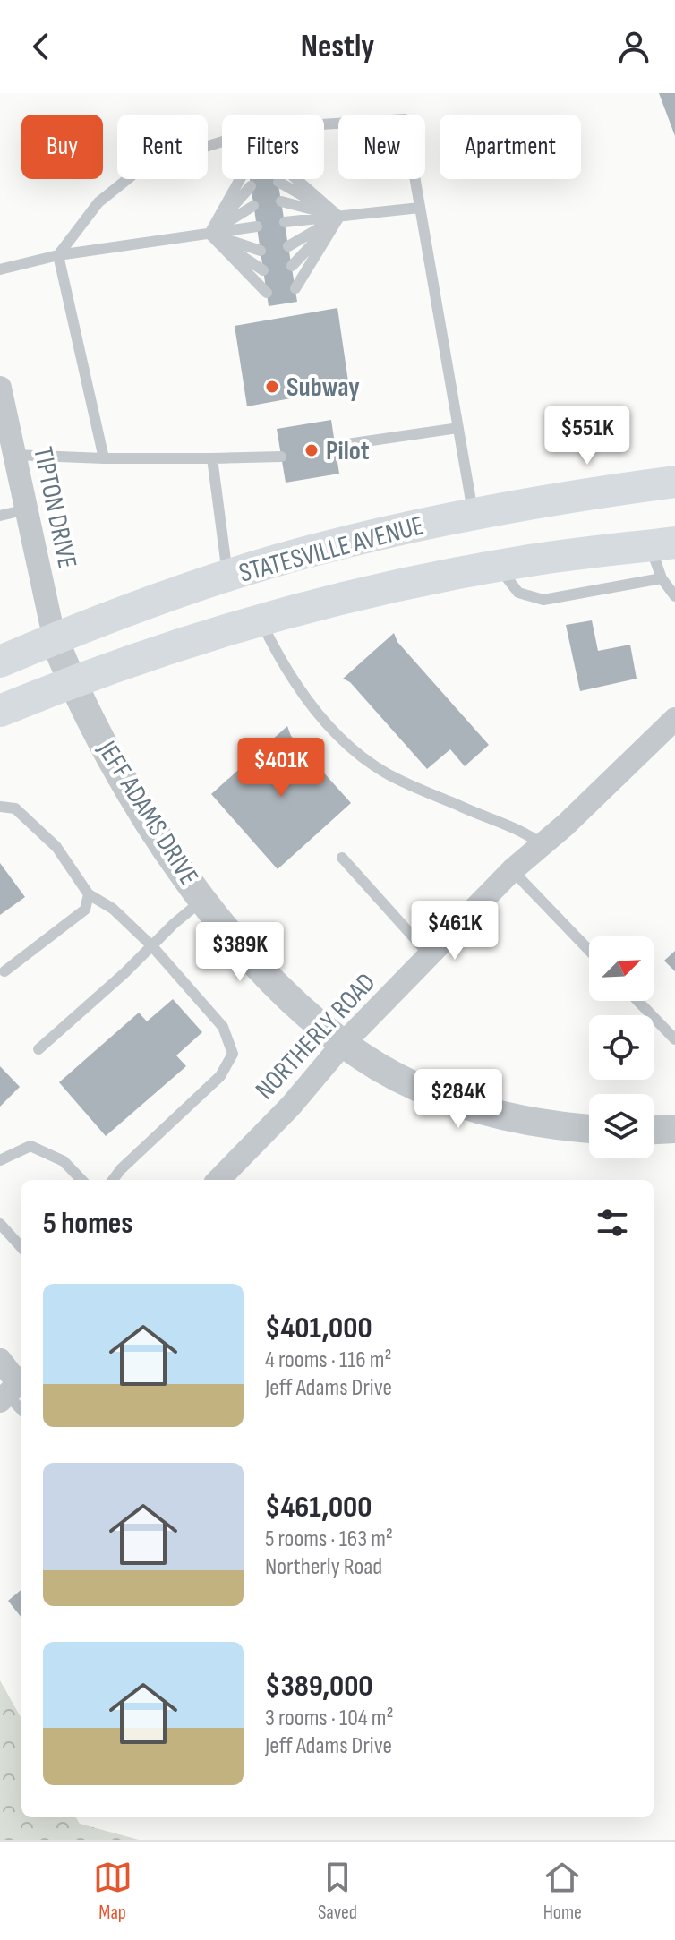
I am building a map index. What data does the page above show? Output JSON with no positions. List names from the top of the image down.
{
  "streets": {
    "main road": ["STATESVILLE AVENUE"],
    "street": ["TIPTON DRIVE", "JEFF ADAMS DRIVE", "NORTHERLY ROAD"]
  },
  "crossings": [
    ["TIPTON DRIVE", "STATESVILLE AVENUE"],
    ["TIPTON DRIVE", "JEFF ADAMS DRIVE"],
    ["STATESVILLE AVENUE", "JEFF ADAMS DRIVE"],
    ["JEFF ADAMS DRIVE", "NORTHERLY ROAD"]
  ],
  "places": ["Subway", "Pilot"],
  "north": "top right",
  "page": {
    "header": "Nestly",
    "chip": [
      "Buy",
      "Rent",
      "Filters",
      "New",
      "Apartment"
    ],
    "price": [
      "$551K",
      "$401K",
      "$461K",
      "$389K",
      "$284K"
    ],
    "heading": "5 homes",
    "list": [
      {
        "name": "$401,000",
        "note": "4 rooms · 116 m² · Jeff Adams Drive"
      },
      {
        "name": "$461,000",
        "note": "5 rooms · 163 m² · Northerly Road"
      },
      {
        "name": "$389,000",
        "note": "3 rooms · 104 m² · Jeff Adams Drive"
      }
    ],
    "tabs": ["Map", "Saved", "Home"]
  }
}
